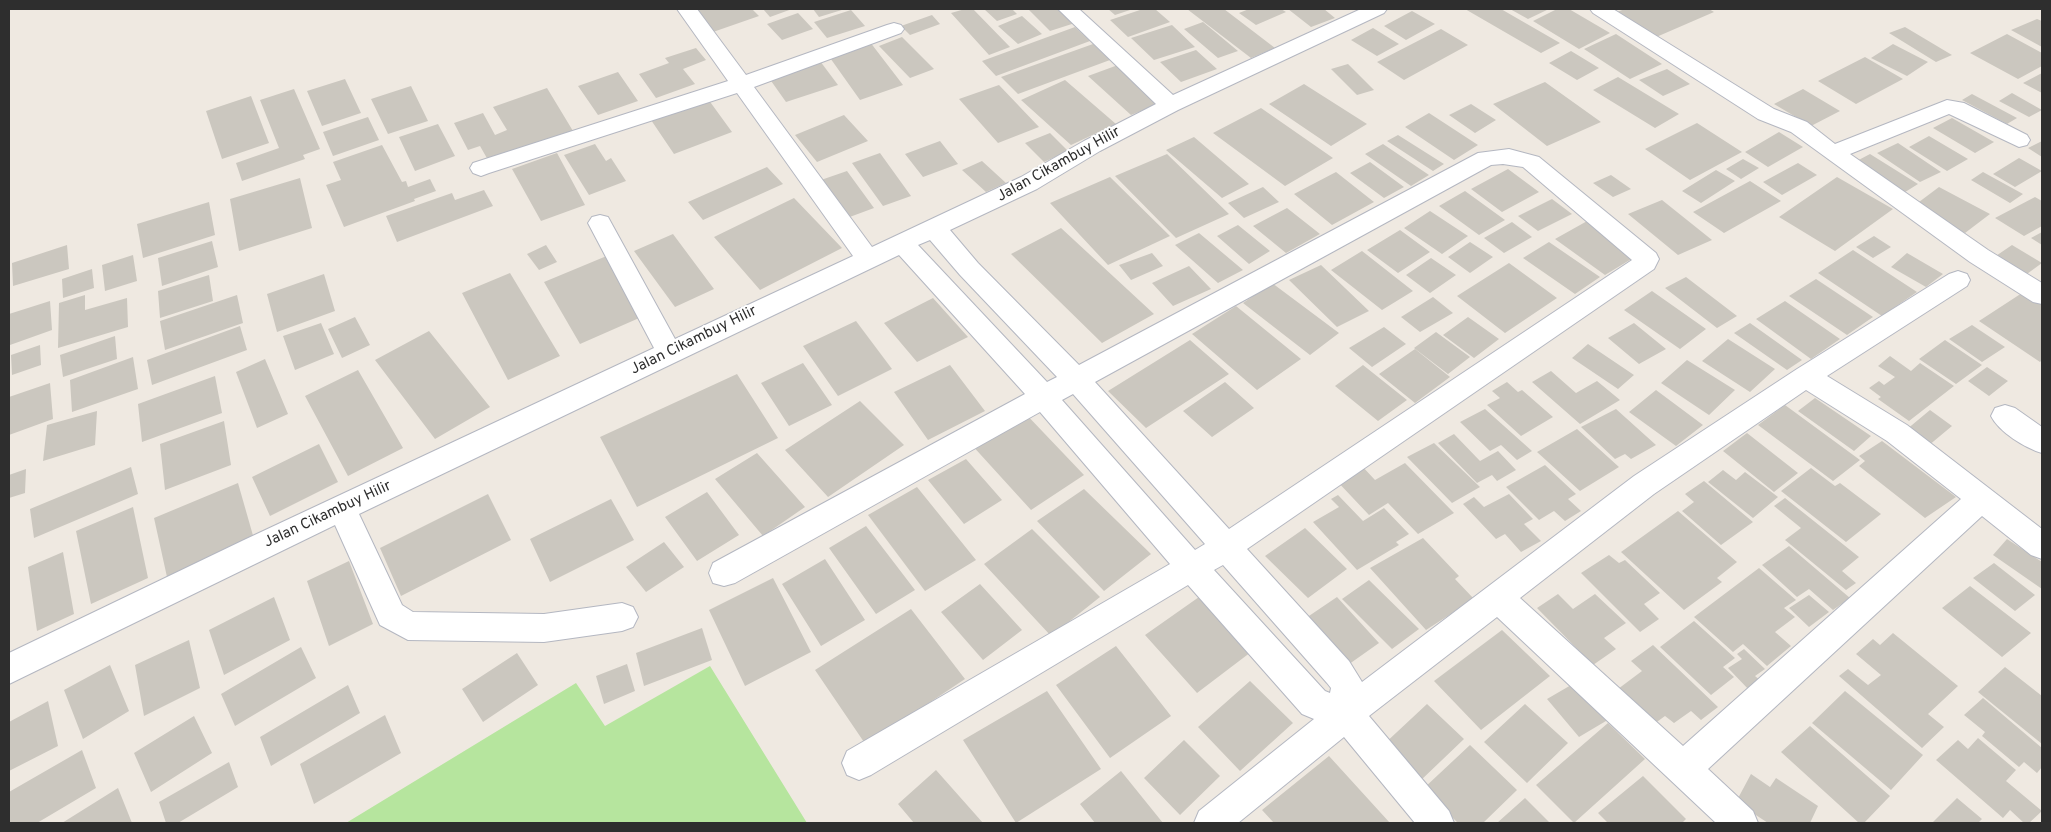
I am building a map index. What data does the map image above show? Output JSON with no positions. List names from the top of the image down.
{
  "streets": {
    "street": ["Jalan Cikambuy Hilir"]
  }
}
